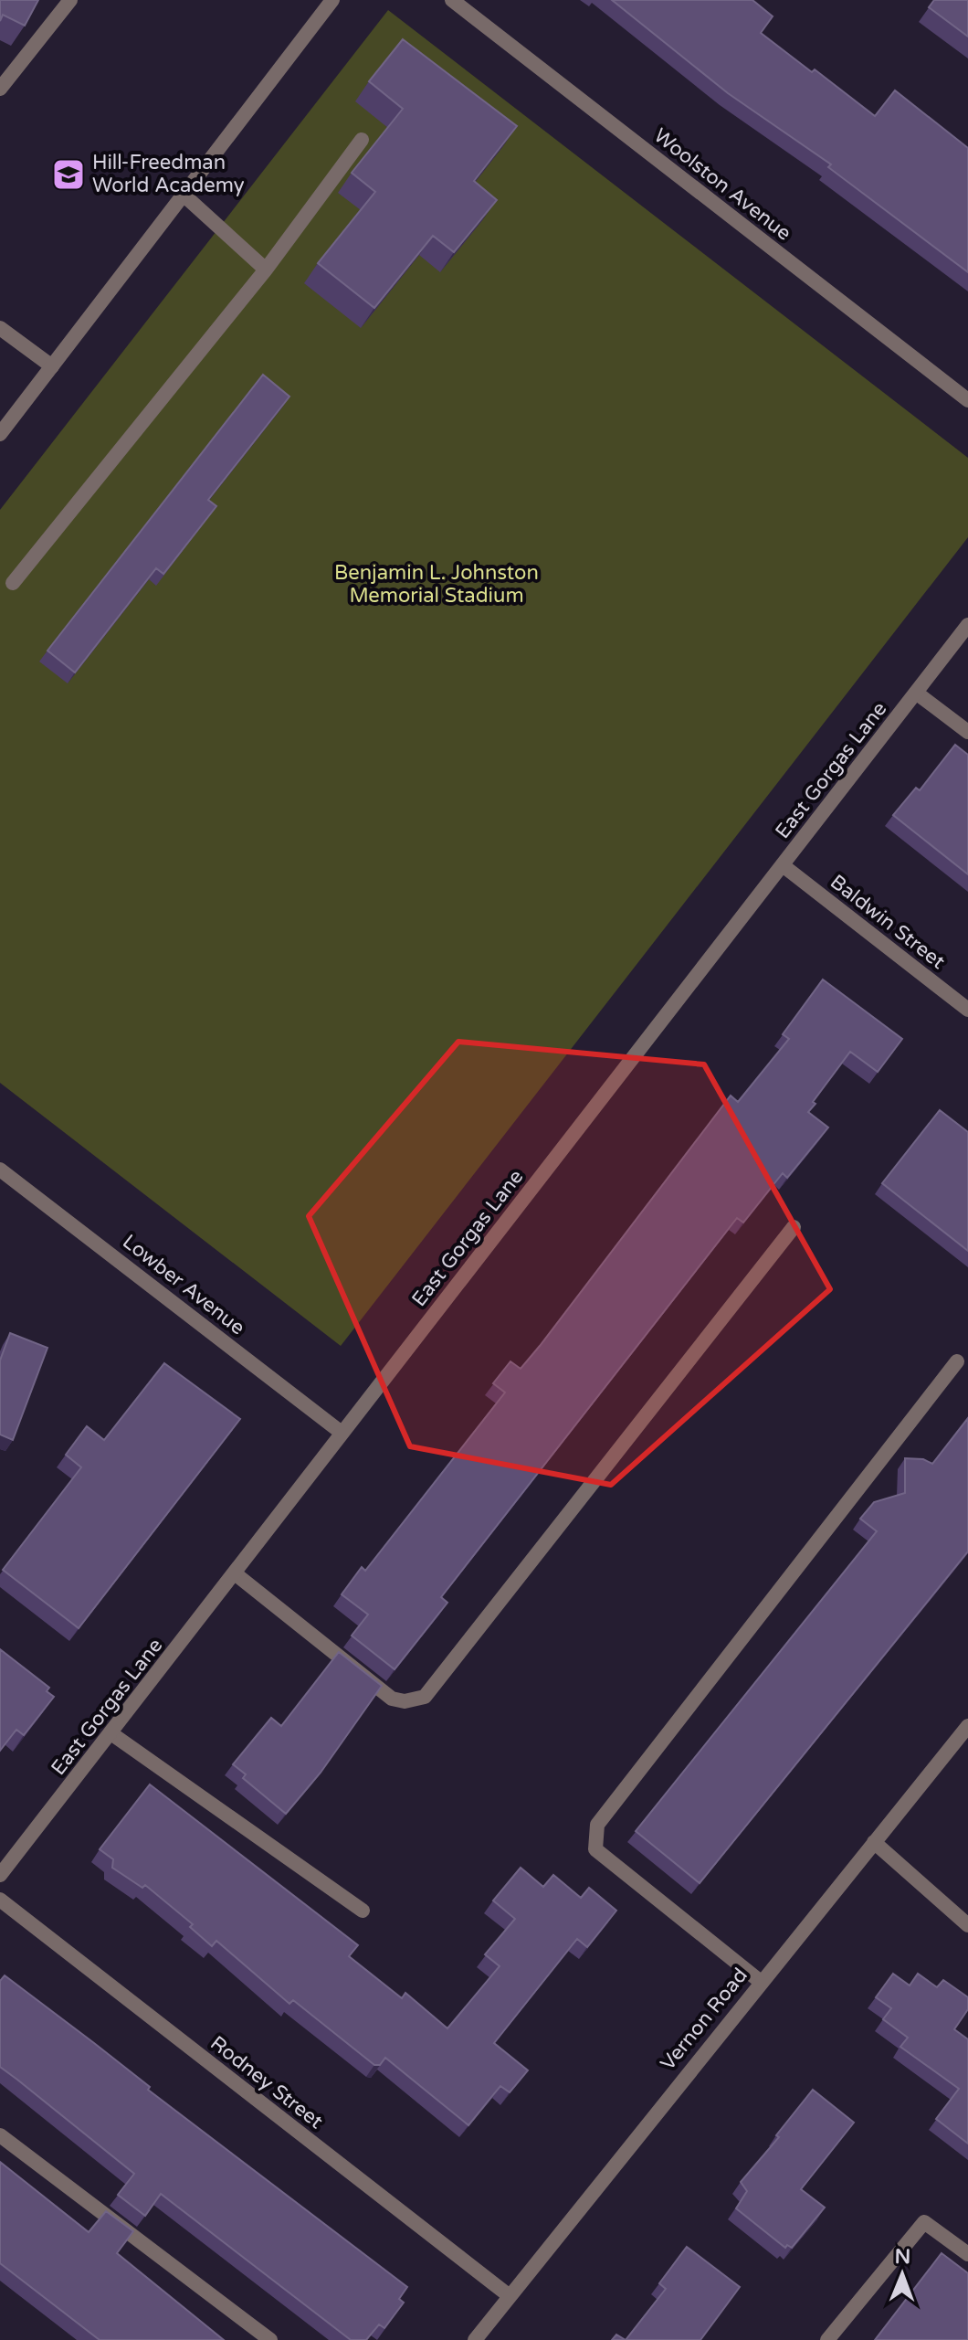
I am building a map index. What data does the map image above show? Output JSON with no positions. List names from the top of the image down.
{
  "streets": {
    "street": [
      "Woolston Avenue",
      "East Gorgas Lane",
      "Baldwin Street",
      "Lowber Avenue",
      "Vernon Road",
      "Rodney Street"
    ]
  },
  "crossings": [
    ["East Gorgas Lane", "Baldwin Street"],
    ["East Gorgas Lane", "Lowber Avenue"],
    ["Vernon Road", "Rodney Street"]
  ],
  "parks": ["Benjamin L. Johnston Memorial Stadium"],
  "places": {
    "school or university": ["Hill-Freedman World Academy"]
  },
  "north": "top"
}
